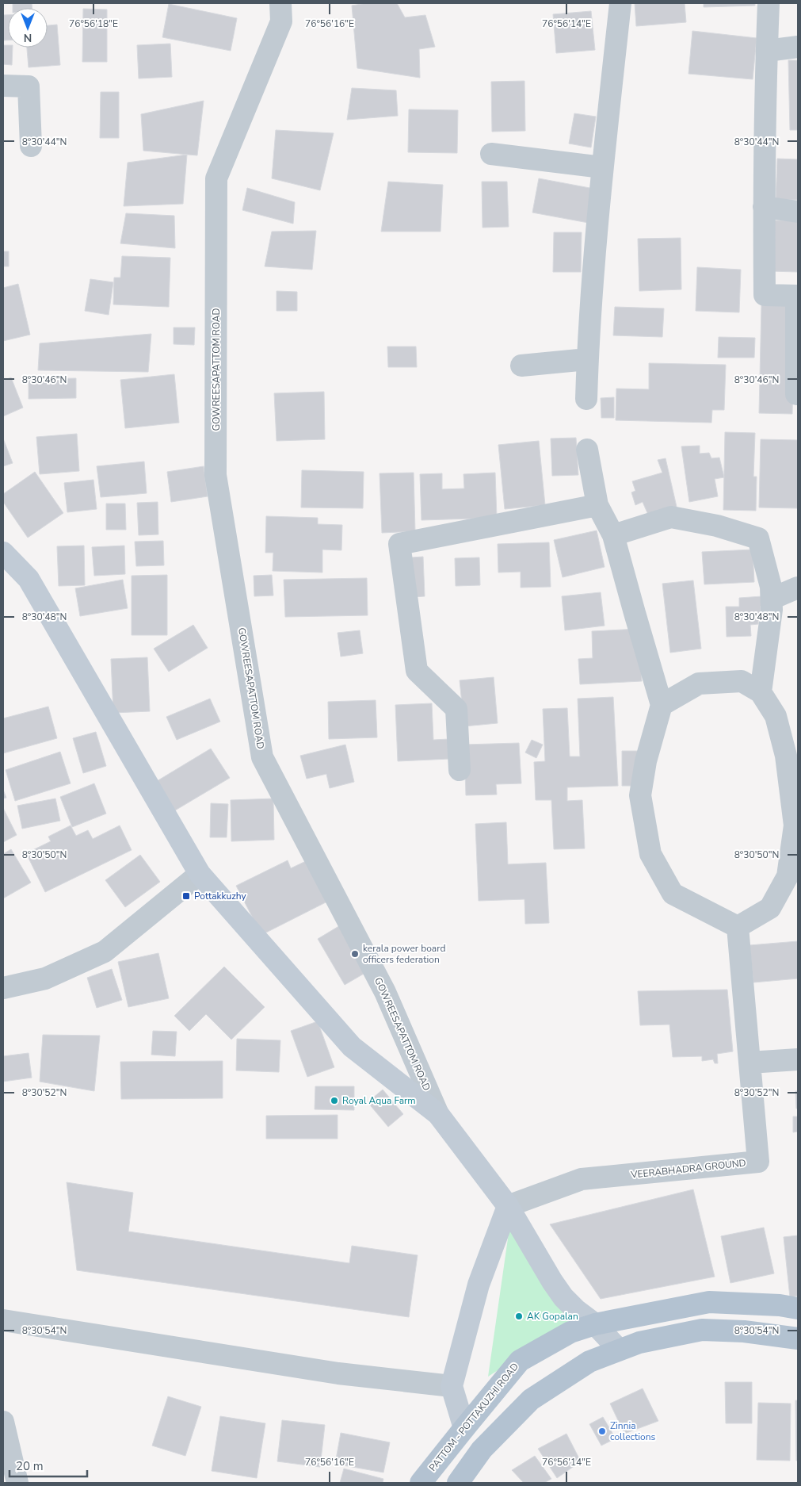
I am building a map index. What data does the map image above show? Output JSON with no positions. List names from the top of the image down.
{
  "streets": {
    "main road": ["GOWREESAPATTOM ROAD", "PATTOM - POTTAKUZHI ROAD"],
    "street": ["VEERABHADRA GROUND"]
  },
  "crossings": [
    ["GOWREESAPATTOM ROAD", "VEERABHADRA GROUND"],
    ["GOWREESAPATTOM ROAD", "PATTOM - POTTAKUZHI ROAD"]
  ],
  "places": {
    "transit": ["Pottakkuzhy"],
    "other": [
      "kerala power board officers federation",
      "Royal Aqua Farm",
      "AK Gopalan",
      "Zinnia collections"
    ]
  },
  "scale_bar": "20 m",
  "north": "bottom",
  "coordinates": [
    "76°56'18\"E",
    "76°56'16\"E",
    "76°56'14\"E",
    "8°30'44\"N",
    "8°30'46\"N",
    "8°30'48\"N",
    "8°30'50\"N",
    "8°30'52\"N",
    "8°30'54\"N"
  ]
}
